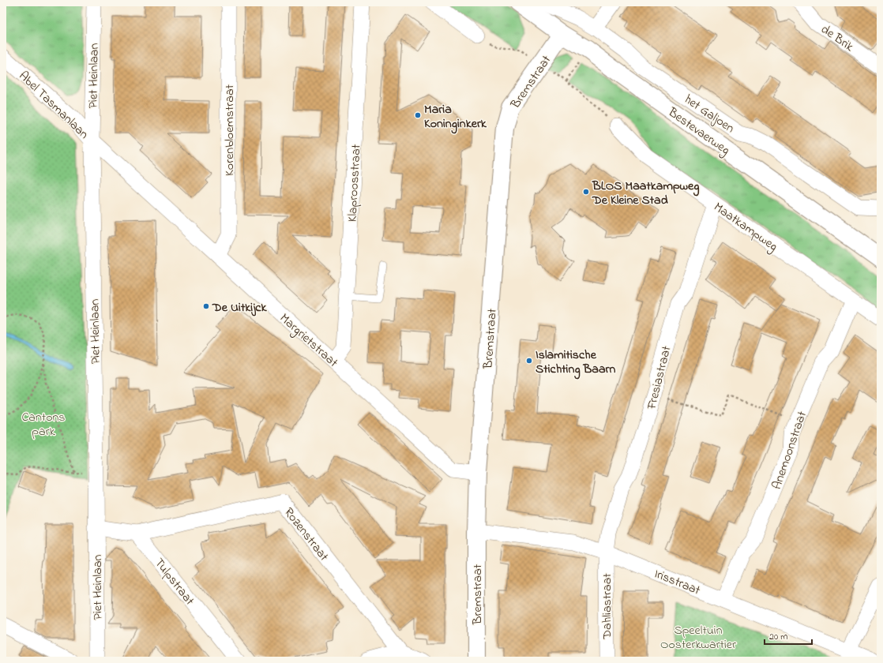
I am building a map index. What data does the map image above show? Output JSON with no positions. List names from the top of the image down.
{
  "streets": {
    "street": [
      "de Brik",
      "Piet Heinlaan",
      "Bremstraat",
      "Abel Tasmanlaan",
      "het Galjoen",
      "Korenbloemstraat",
      "Bestevaerweg",
      "Klaproosstraat",
      "Maatkampweg",
      "Margrietstraat",
      "Fresiastraat",
      "Anemoonstraat",
      "Rozenstraat",
      "Tulpstraat",
      "Irisstraat",
      "Dahliastraat"
    ]
  },
  "crossings": [
    ["Piet Heinlaan", "Abel Tasmanlaan"],
    ["Piet Heinlaan", "Margrietstraat"],
    ["Bremstraat", "Bestevaerweg"],
    ["Bremstraat", "Margrietstraat"],
    ["Bremstraat", "Irisstraat"],
    ["Abel Tasmanlaan", "Margrietstraat"],
    ["Korenbloemstraat", "Margrietstraat"],
    ["Klaproosstraat", "Margrietstraat"],
    ["Maatkampweg", "Fresiastraat"],
    ["Maatkampweg", "Anemoonstraat"],
    ["Fresiastraat", "Irisstraat"],
    ["Fresiastraat", "Dahliastraat"],
    ["Anemoonstraat", "Irisstraat"],
    ["Rozenstraat", "Tulpstraat"],
    ["Irisstraat", "Dahliastraat"]
  ],
  "parks": ["Cantons park", "Speeltuin Oosterkwartier"],
  "places": [
    "Maria Koninginkerk",
    "BLOS Maatkampweg De Kleine Stad",
    "De Uitkijck",
    "Islamitische Stichting Baarn"
  ],
  "scale_bar": "20 m"
}
